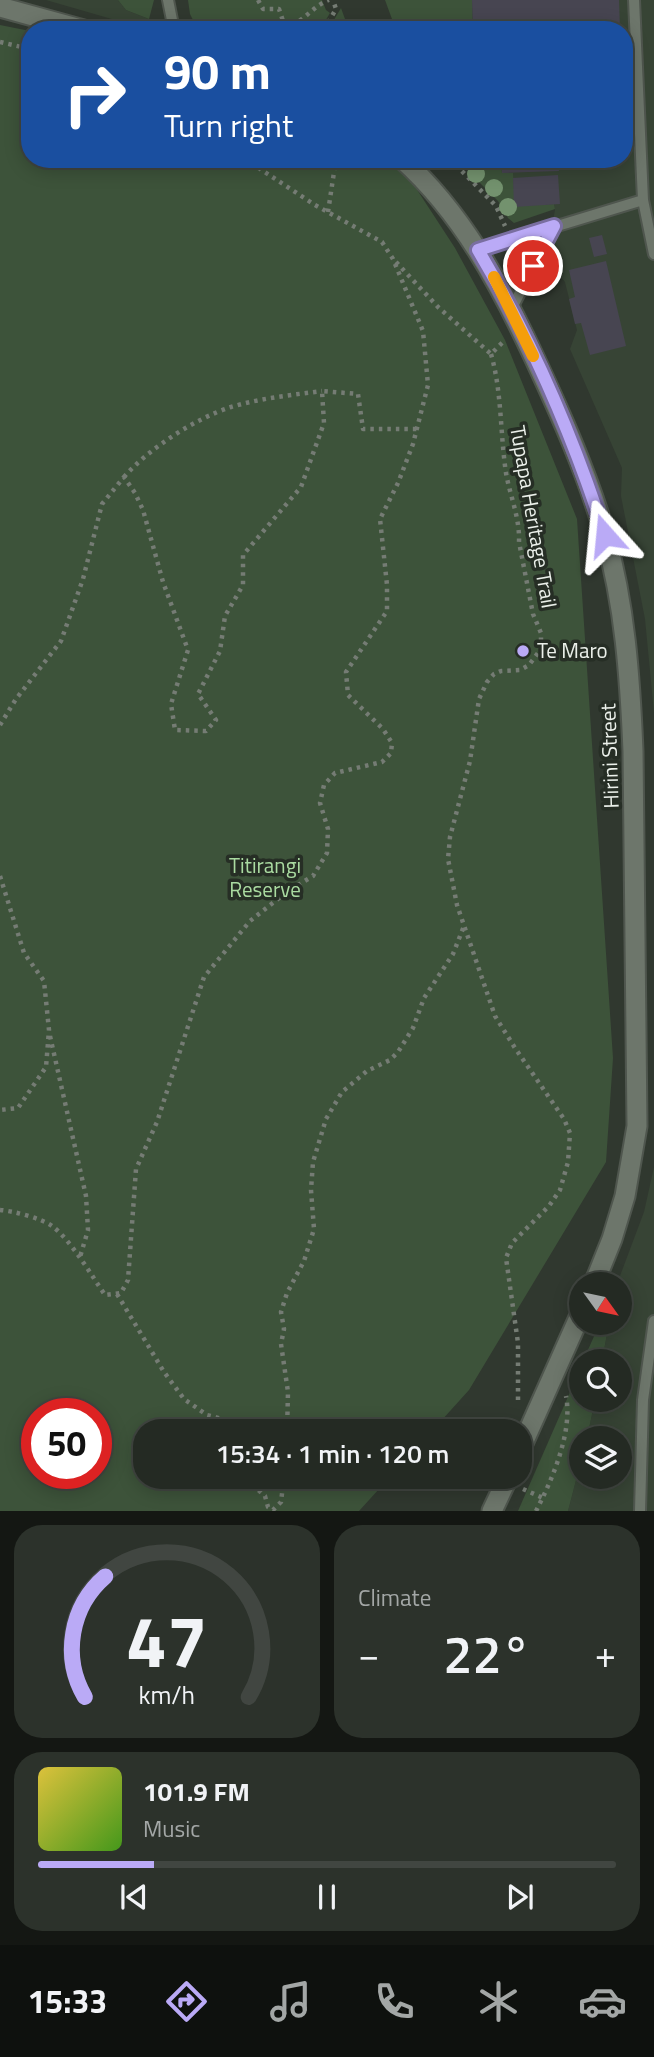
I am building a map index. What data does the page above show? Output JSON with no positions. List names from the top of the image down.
{
  "streets": {
    "main road": ["Hirini Street"],
    "path": ["Tupapa Heritage Trail"]
  },
  "parks": ["Titirangi Reserve"],
  "places": ["Te Maro"],
  "north": "bottom right",
  "page": {
    "turn": ["90 m", "Turn right"],
    "limit": "50",
    "trip": "15:34 · 1 min · 120 m",
    "tile": "Climate",
    "heat": ["−", "22°", "+"],
    "song": ["101.9 FM", "Music"],
    "tabs": "15:33",
    "gauge": ["47", "km/h"]
  }
}
